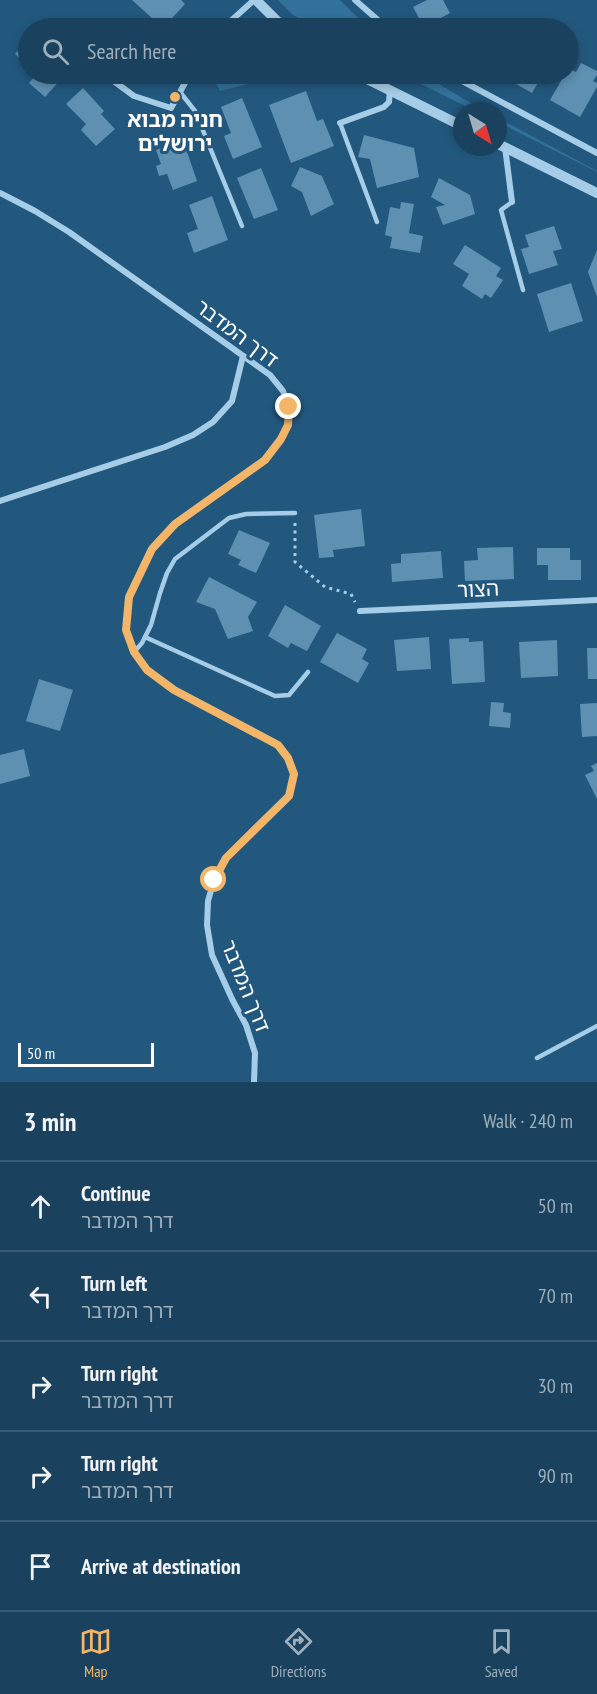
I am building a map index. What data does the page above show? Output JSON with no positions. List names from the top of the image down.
{
  "streets": {
    "street": ["דרך המדבר", "הצור"]
  },
  "places": ["חניה מבוא ירושלים"],
  "scale_bar": "50 m",
  "north": "bottom right",
  "page": {
    "search": "Search here",
    "scale": "50 m",
    "heading": ["3 min", "Walk · 240 m"],
    "list": [
      ["Continue", "דרך המדבר", "50 m"],
      ["Turn left", "דרך המדבר", "70 m"],
      ["Turn right", "דרך המדבר", "30 m"],
      ["Turn right", "דרך המדבר", "90 m"],
      "Arrive at destination"
    ],
    "nav": ["Map", "Directions", "Saved"]
  }
}
